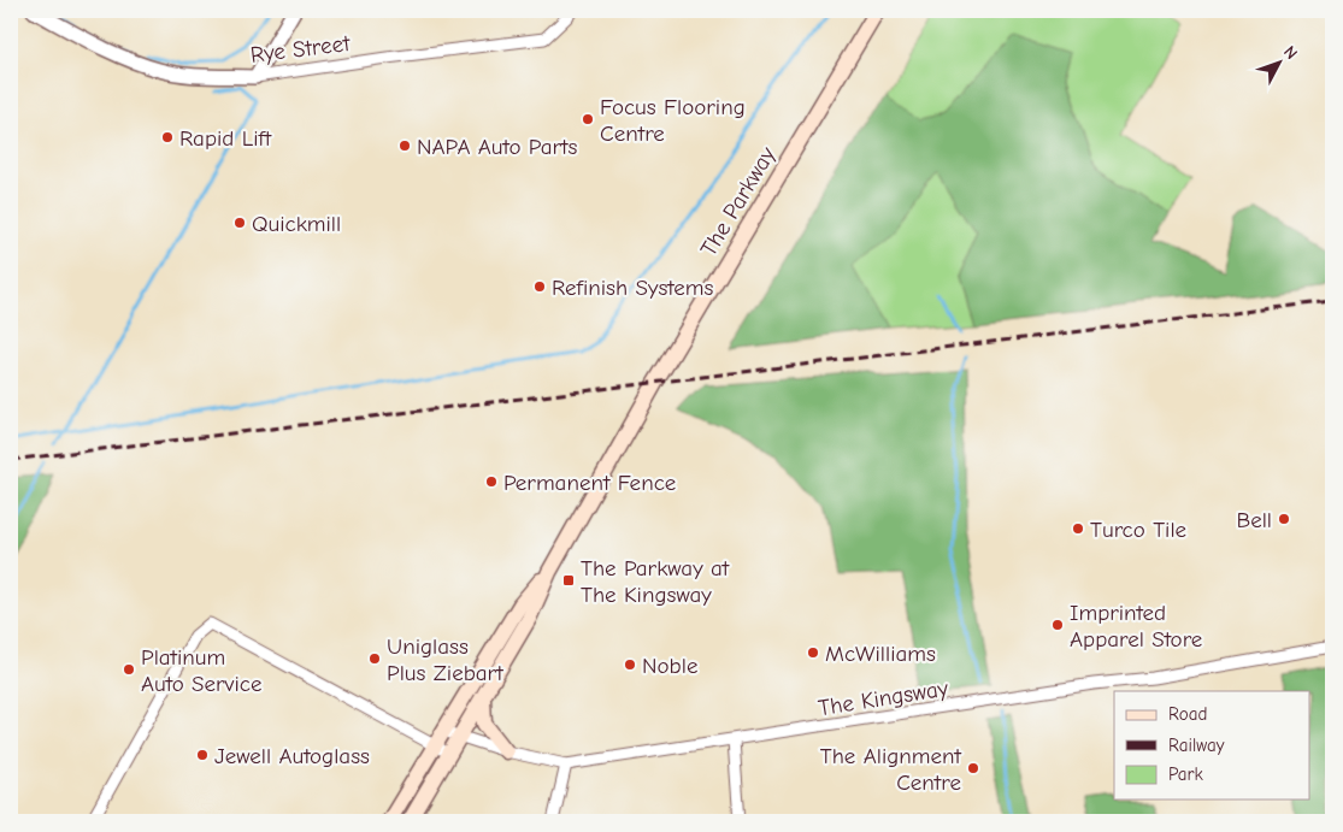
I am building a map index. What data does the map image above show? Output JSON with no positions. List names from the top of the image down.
{
  "streets": {
    "main road": ["The Parkway"],
    "street": ["Rye Street", "The Kingsway"]
  },
  "crossings": [
    ["The Parkway", "The Kingsway"]
  ],
  "places": {
    "other": [
      "Focus Flooring Centre",
      "Rapid Lift",
      "NAPA Auto Parts",
      "Quickmill",
      "Refinish Systems",
      "Permanent Fence",
      "Bell",
      "Turco Tile",
      "Imprinted Apparel Store",
      "McWilliams",
      "Uniglass Plus Ziebart",
      "Noble",
      "Platinum Auto Service",
      "Jewell Autoglass",
      "The Alignment Centre"
    ],
    "transit": ["The Parkway at The Kingsway"]
  },
  "legend": ["Road", "Railway", "Park"],
  "north": "top right"
}
